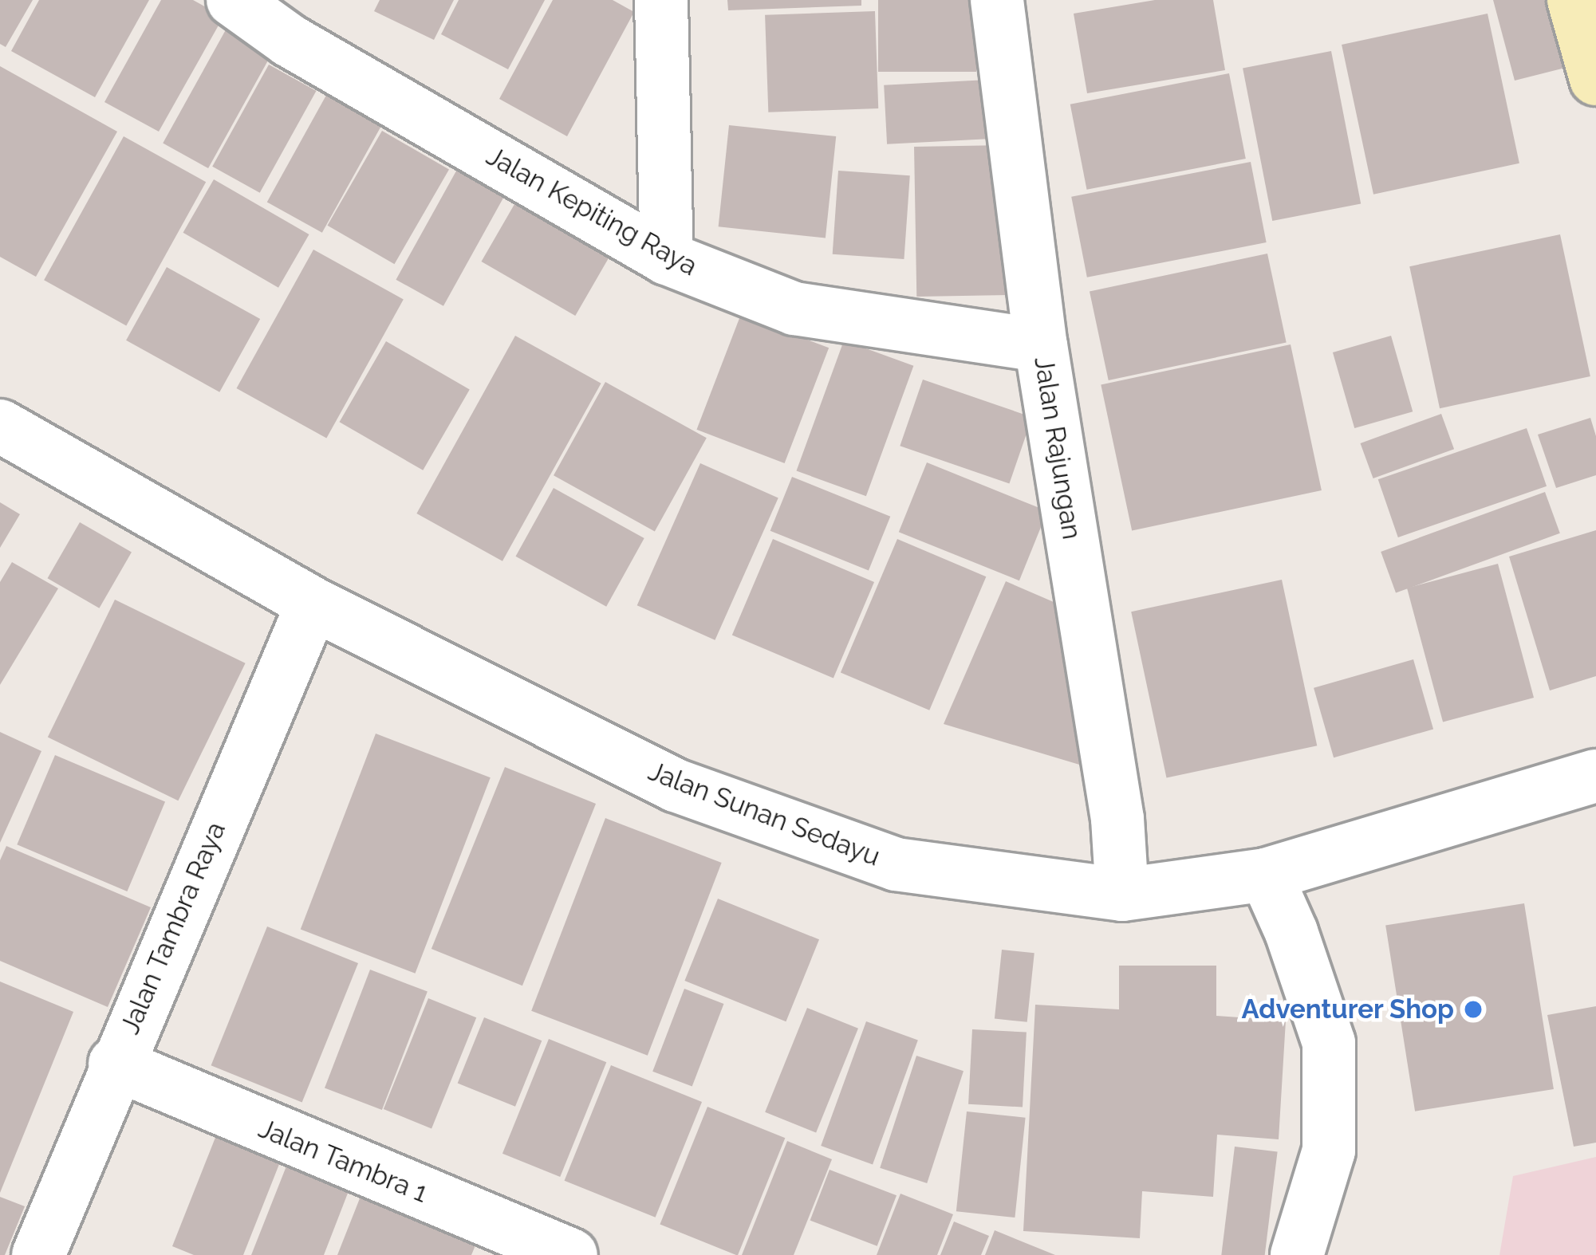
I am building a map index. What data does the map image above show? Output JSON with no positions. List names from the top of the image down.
{
  "streets": {
    "street": [
      "Jalan Kepiting Raya",
      "Jalan Rajungan",
      "Jalan Sunan Sedayu",
      "Jalan Tambra Raya",
      "Jalan Tambra 1"
    ]
  },
  "crossings": [
    ["Jalan Kepiting Raya", "Jalan Rajungan"],
    ["Jalan Rajungan", "Jalan Sunan Sedayu"],
    ["Jalan Sunan Sedayu", "Jalan Tambra Raya"],
    ["Jalan Tambra Raya", "Jalan Tambra 1"]
  ],
  "places": ["Adventurer Shop"]
}
